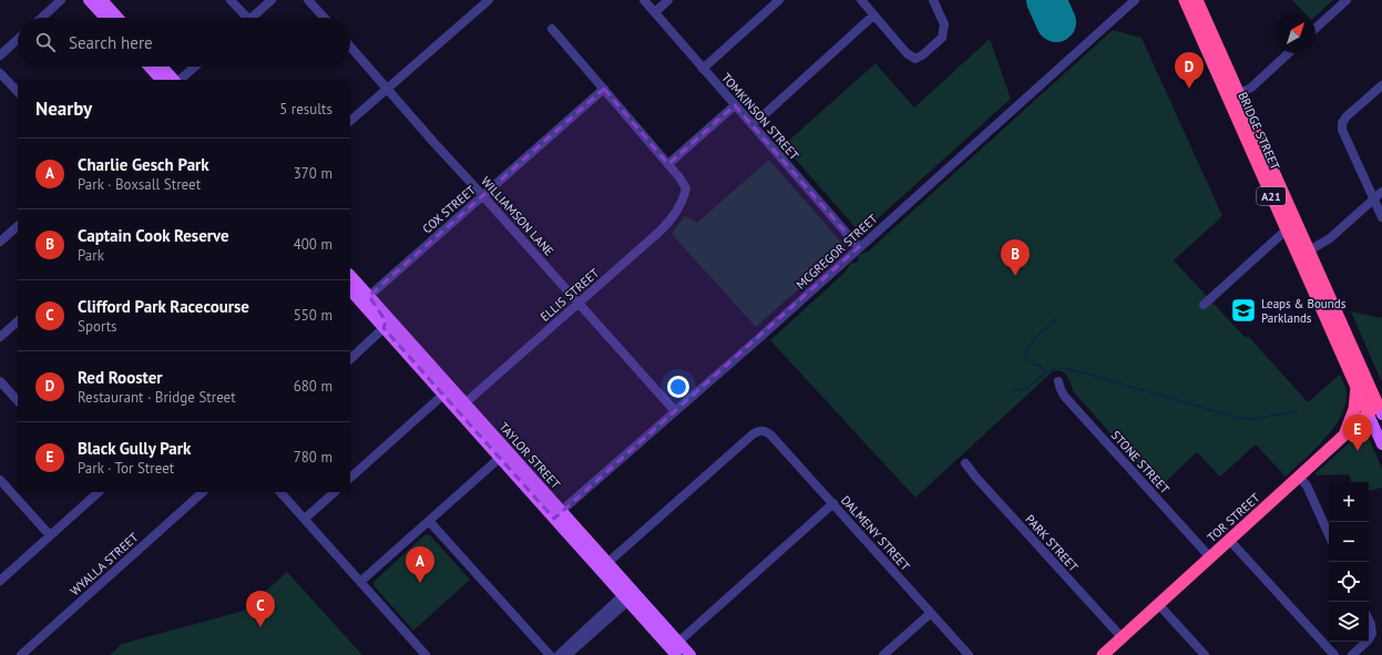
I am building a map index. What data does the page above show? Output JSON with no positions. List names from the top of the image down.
{
  "streets": {
    "highway": ["BRIDGE STREET", "A21", "TOR STREET"],
    "main road": ["TAYLOR STREET"],
    "street": [
      "TOMKINSON STREET",
      "COX STREET",
      "WILLIAMSON LANE",
      "MCGREGOR STREET",
      "ELLIS STREET",
      "STONE STREET",
      "DALMENY STREET",
      "PARK STREET",
      "WYALLA STREET"
    ]
  },
  "crossings": [
    ["TOMKINSON STREET", "MCGREGOR STREET"],
    ["BRIDGE STREET", "A21"],
    ["BRIDGE STREET", "TOR STREET"],
    ["A21", "TOR STREET"],
    ["COX STREET", "WILLIAMSON LANE"],
    ["COX STREET", "TAYLOR STREET"],
    ["WILLIAMSON LANE", "MCGREGOR STREET"],
    ["WILLIAMSON LANE", "ELLIS STREET"],
    ["MCGREGOR STREET", "TAYLOR STREET"],
    ["ELLIS STREET", "TAYLOR STREET"],
    ["TAYLOR STREET", "DALMENY STREET"],
    ["STONE STREET", "TOR STREET"],
    ["TOR STREET", "PARK STREET"]
  ],
  "places": {
    "school or university": ["Leaps & Bounds Parklands"]
  },
  "north": "top right",
  "page": {
    "search": "Search here",
    "pins": [
      "D",
      "B",
      "E",
      "A",
      "C"
    ],
    "heading": ["Nearby", "5 results"],
    "list": [
      {
        "mark": "A",
        "name": "Charlie Gesch Park",
        "note": "Park · Boxsall Street",
        "value": "370 m"
      },
      {
        "mark": "B",
        "name": "Captain Cook Reserve",
        "note": "Park",
        "value": "400 m"
      },
      {
        "mark": "C",
        "name": "Clifford Park Racecourse",
        "note": "Sports",
        "value": "550 m"
      },
      {
        "mark": "D",
        "name": "Red Rooster",
        "note": "Restaurant · Bridge Street",
        "value": "680 m"
      },
      {
        "mark": "E",
        "name": "Black Gully Park",
        "note": "Park · Tor Street",
        "value": "780 m"
      }
    ],
    "map_buttons": ["+", "−"]
  }
}
